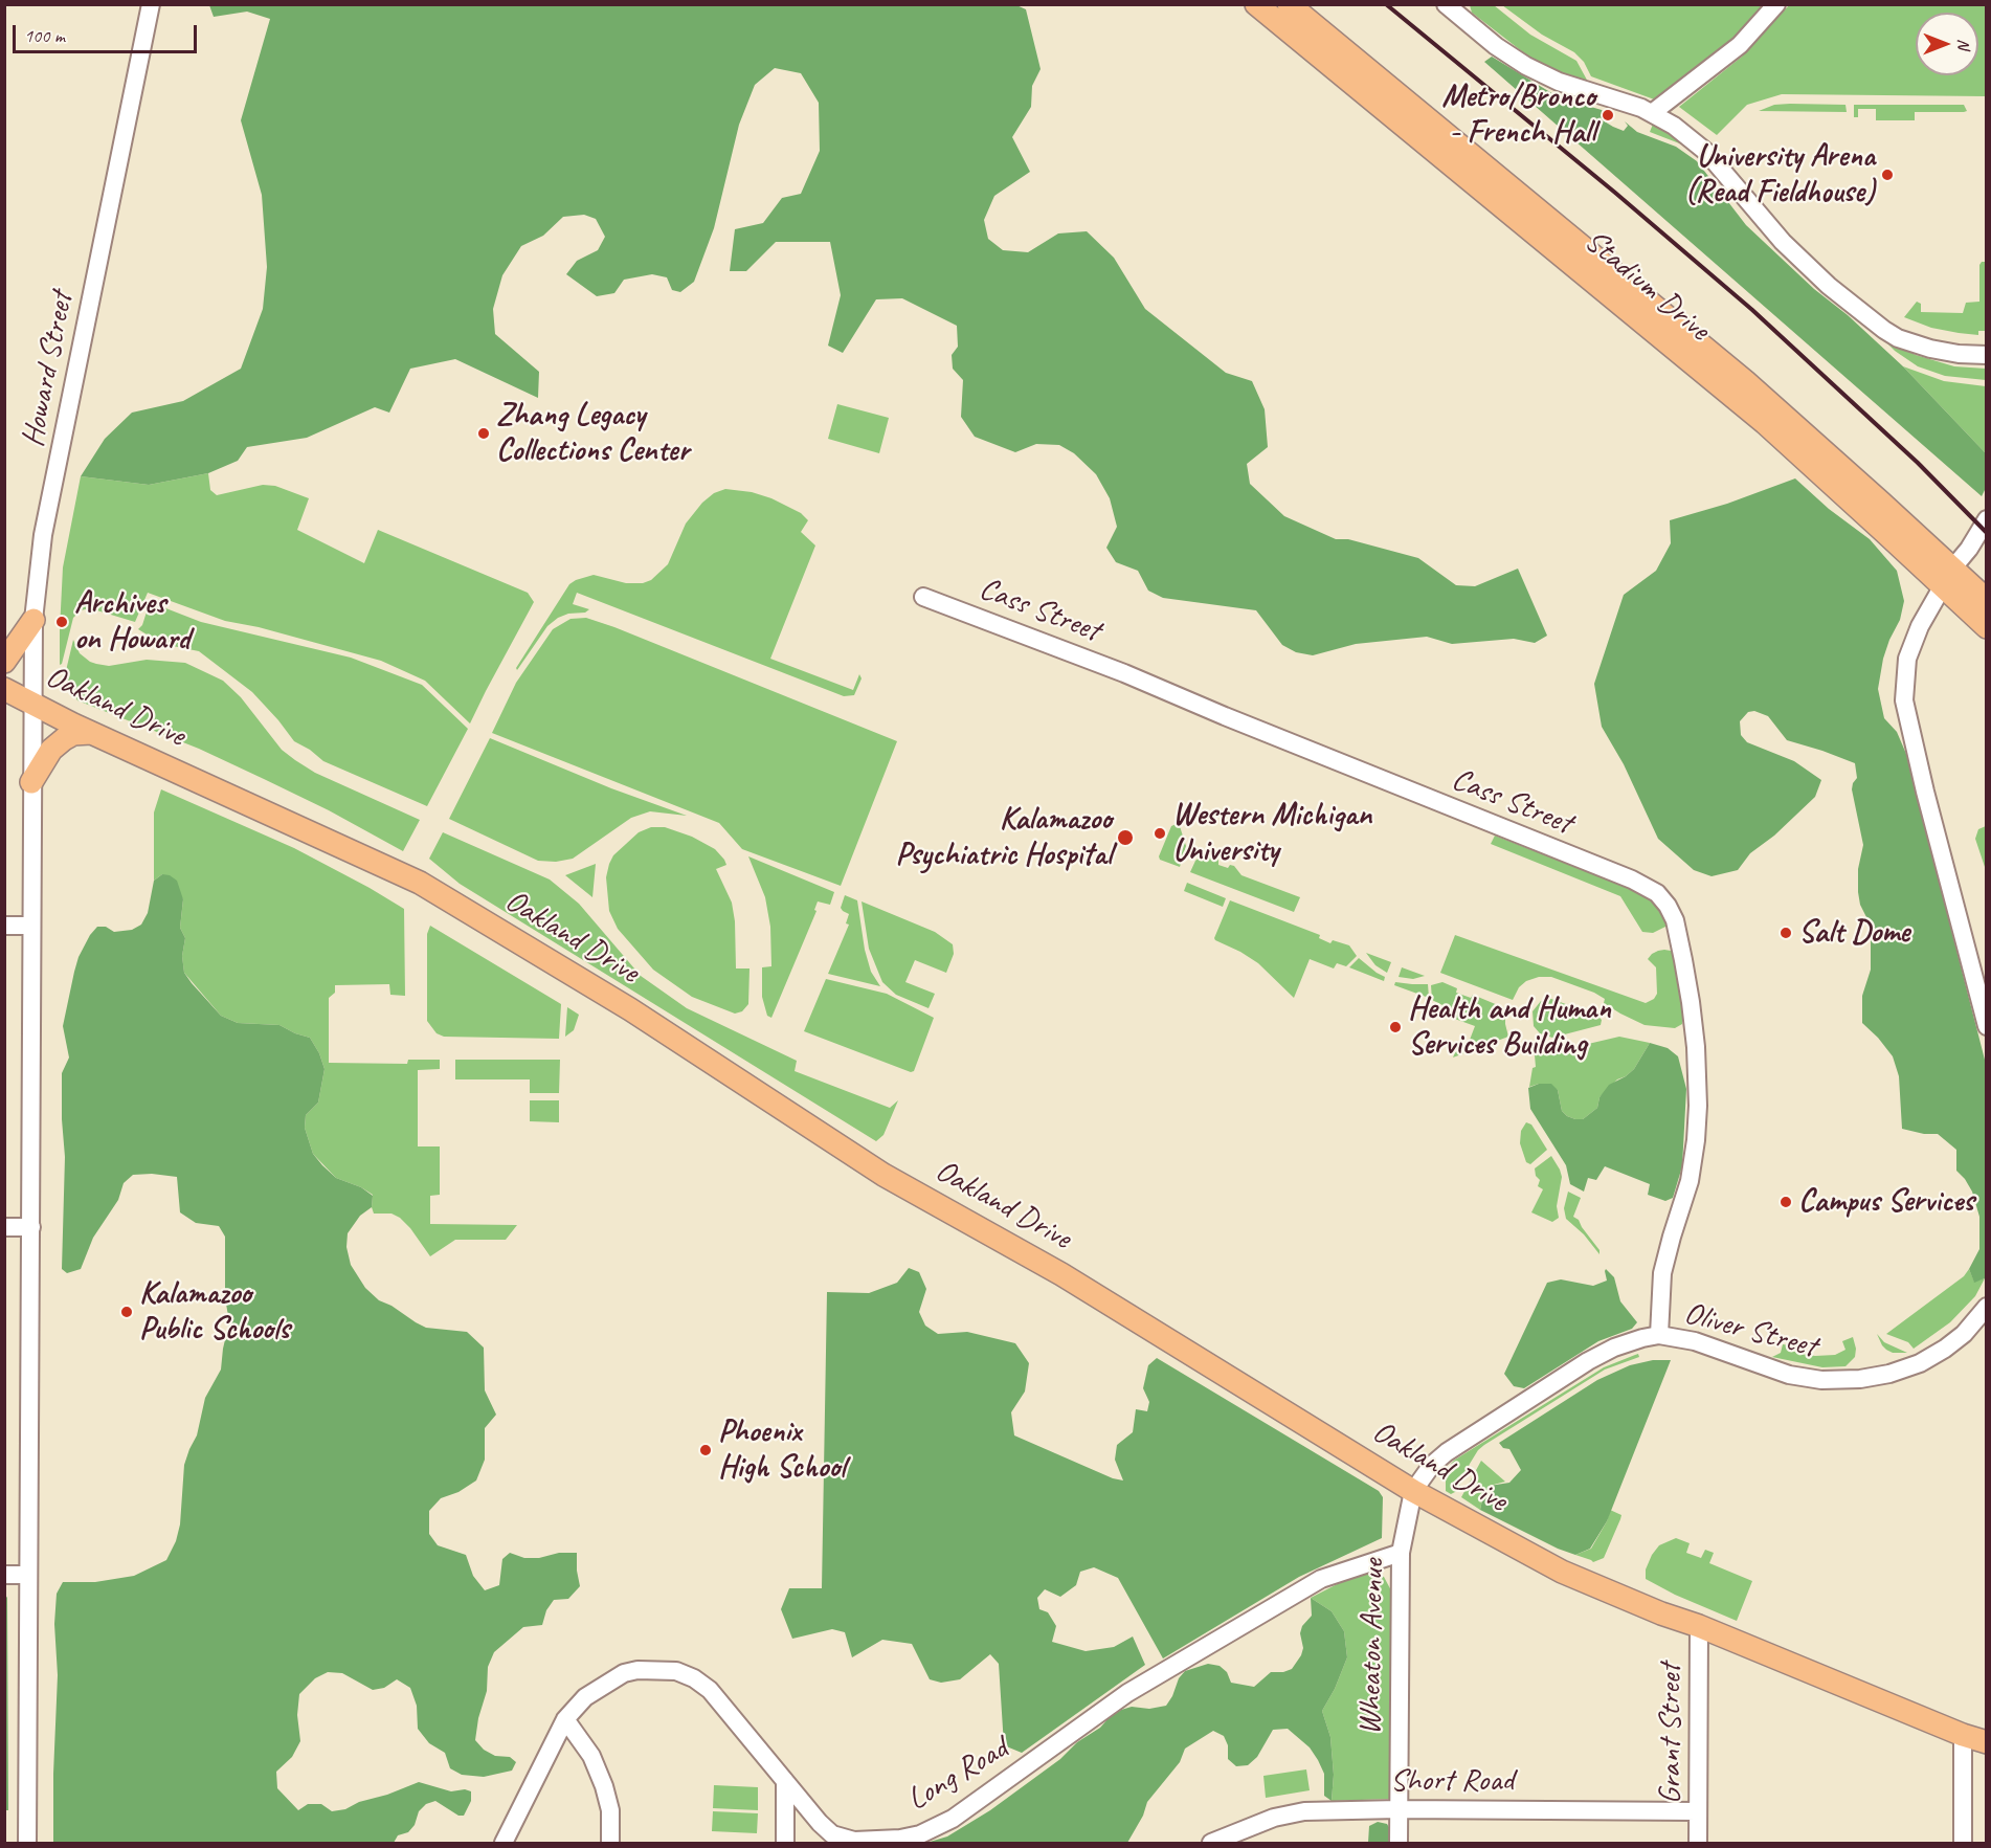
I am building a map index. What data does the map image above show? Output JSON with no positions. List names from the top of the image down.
{
  "streets": {
    "main road": ["Stadium Drive", "Oakland Drive"],
    "street": [
      "Howard Street",
      "Cass Street",
      "Oliver Street",
      "Wheaton Avenue",
      "Grant Street",
      "Long Road",
      "Short Road"
    ]
  },
  "crossings": [
    ["Howard Street", "Oakland Drive"],
    ["Cass Street", "Oliver Street"],
    ["Oakland Drive", "Oliver Street"],
    ["Oakland Drive", "Wheaton Avenue"],
    ["Oakland Drive", "Grant Street"],
    ["Oliver Street", "Wheaton Avenue"],
    ["Wheaton Avenue", "Long Road"],
    ["Wheaton Avenue", "Short Road"],
    ["Grant Street", "Short Road"]
  ],
  "places": [
    "Metro/Bronco - French Hall",
    "University Arena (Read Fieldhouse)",
    "Zhang Legacy Collections Center",
    "Archives on Howard",
    "Western Michigan University",
    "Kalamazoo Psychiatric Hospital",
    "Salt Dome",
    "Health and Human Services Building",
    "Campus Services",
    "Kalamazoo Public Schools",
    "Phoenix High School"
  ],
  "scale_bar": "100 m",
  "north": "right"
}
